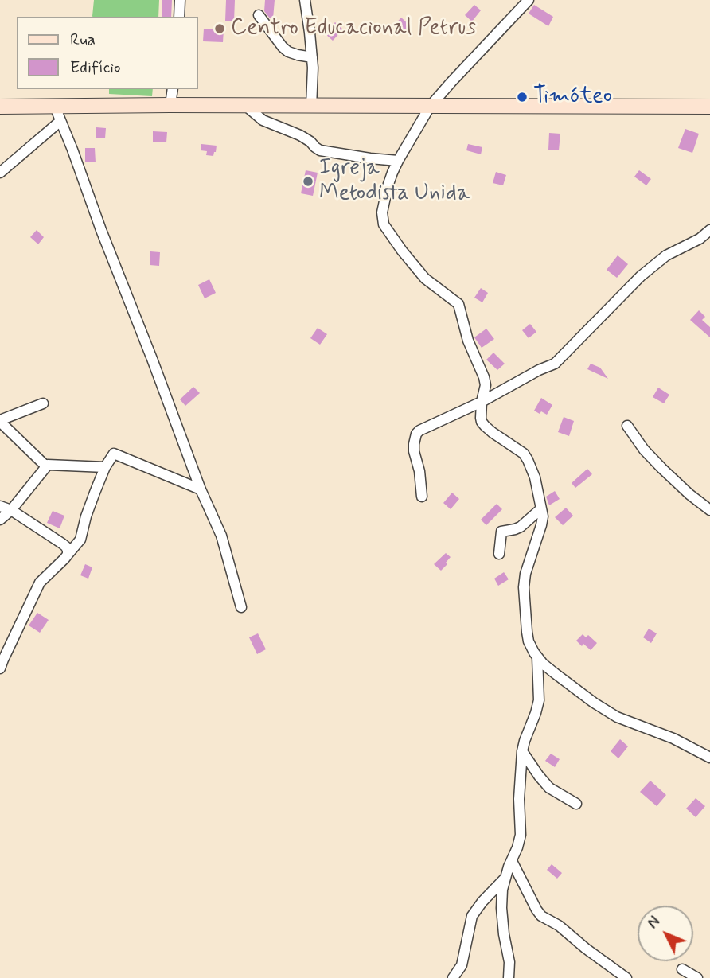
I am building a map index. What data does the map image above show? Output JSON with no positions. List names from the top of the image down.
{
  "places": ["Centro Educacional Petrus", "Timóteo", "Igreja Metodista Unida"],
  "legend": ["Rua", "Edifício"],
  "north": "top left"
}
